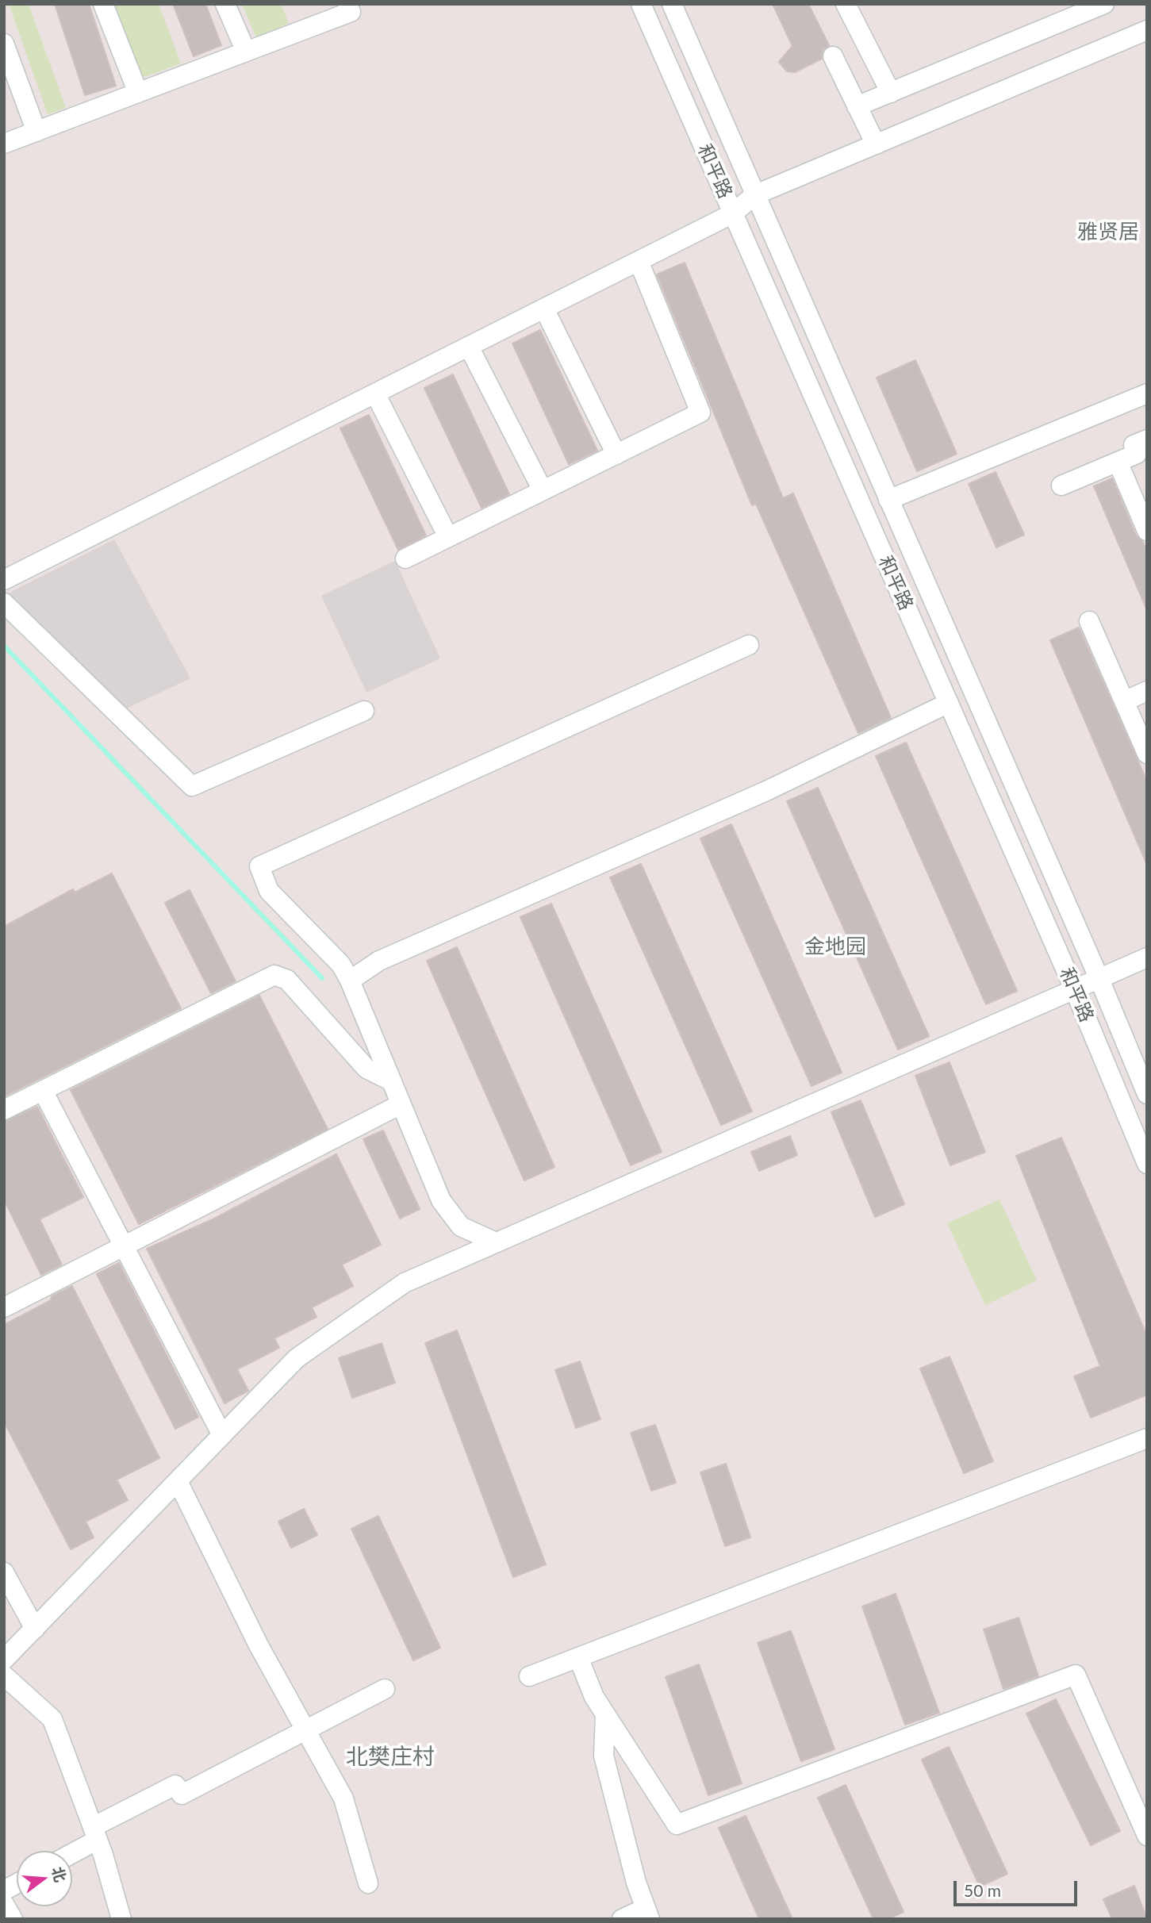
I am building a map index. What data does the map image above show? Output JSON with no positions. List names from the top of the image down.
{
  "streets": {
    "street": ["和平路"]
  },
  "districts": ["雅贤居", "金地园", "北樊庄村"],
  "scale_bar": "50 m",
  "north": "right"
}
